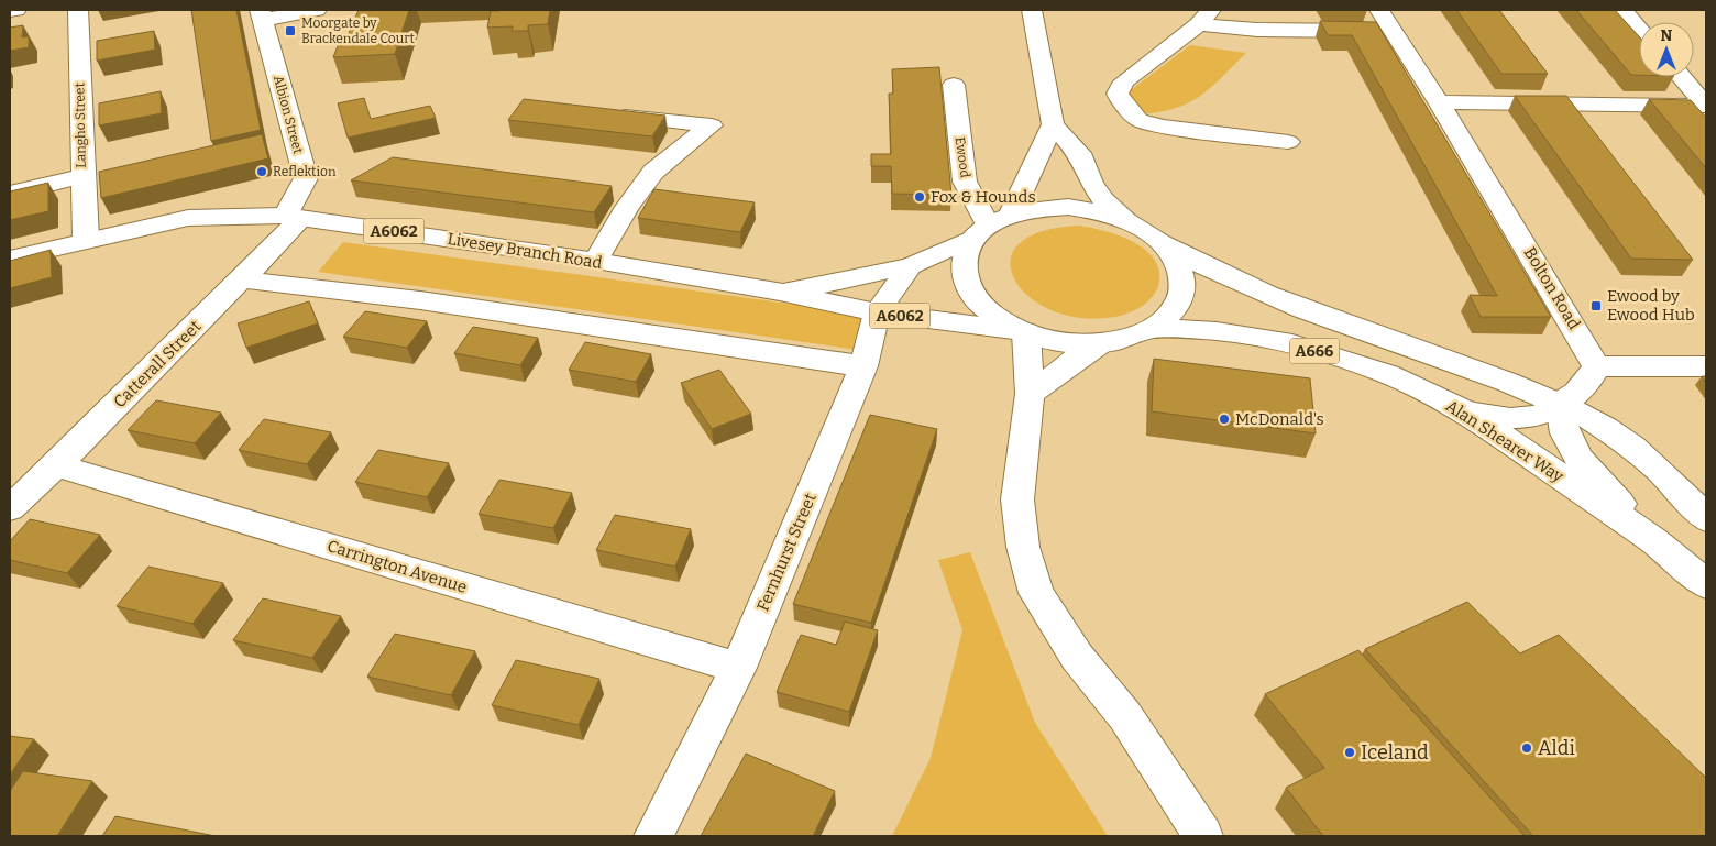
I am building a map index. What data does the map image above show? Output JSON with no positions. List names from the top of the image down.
{
  "streets": {
    "main road": [
      "Albion Street",
      "Langho Street",
      "Ewood",
      "A6062",
      "Livesey Branch Road",
      "Bolton Road",
      "A666",
      "Catterall Street",
      "Alan Shearer Way",
      "Fernhurst Street",
      "Carrington Avenue"
    ]
  },
  "crossings": [
    ["Albion Street", "Livesey Branch Road"],
    ["Albion Street", "Catterall Street"],
    ["Langho Street", "Livesey Branch Road"],
    ["Ewood", "Livesey Branch Road"],
    ["Ewood", "A666"],
    ["Ewood", "Alan Shearer Way"],
    ["Livesey Branch Road", "A666"],
    ["Livesey Branch Road", "Catterall Street"],
    ["Livesey Branch Road", "Alan Shearer Way"],
    ["Livesey Branch Road", "Fernhurst Street"],
    ["A666", "Alan Shearer Way"],
    ["Catterall Street", "Carrington Avenue"],
    ["Fernhurst Street", "Carrington Avenue"]
  ],
  "places": {
    "transit": ["Moorgate by Brackendale Court", "Ewood by Ewood Hub"],
    "other": [
      "Reflektion",
      "Fox & Hounds",
      "McDonald's",
      "Aldi",
      "Iceland"
    ]
  },
  "north": "top"
}
